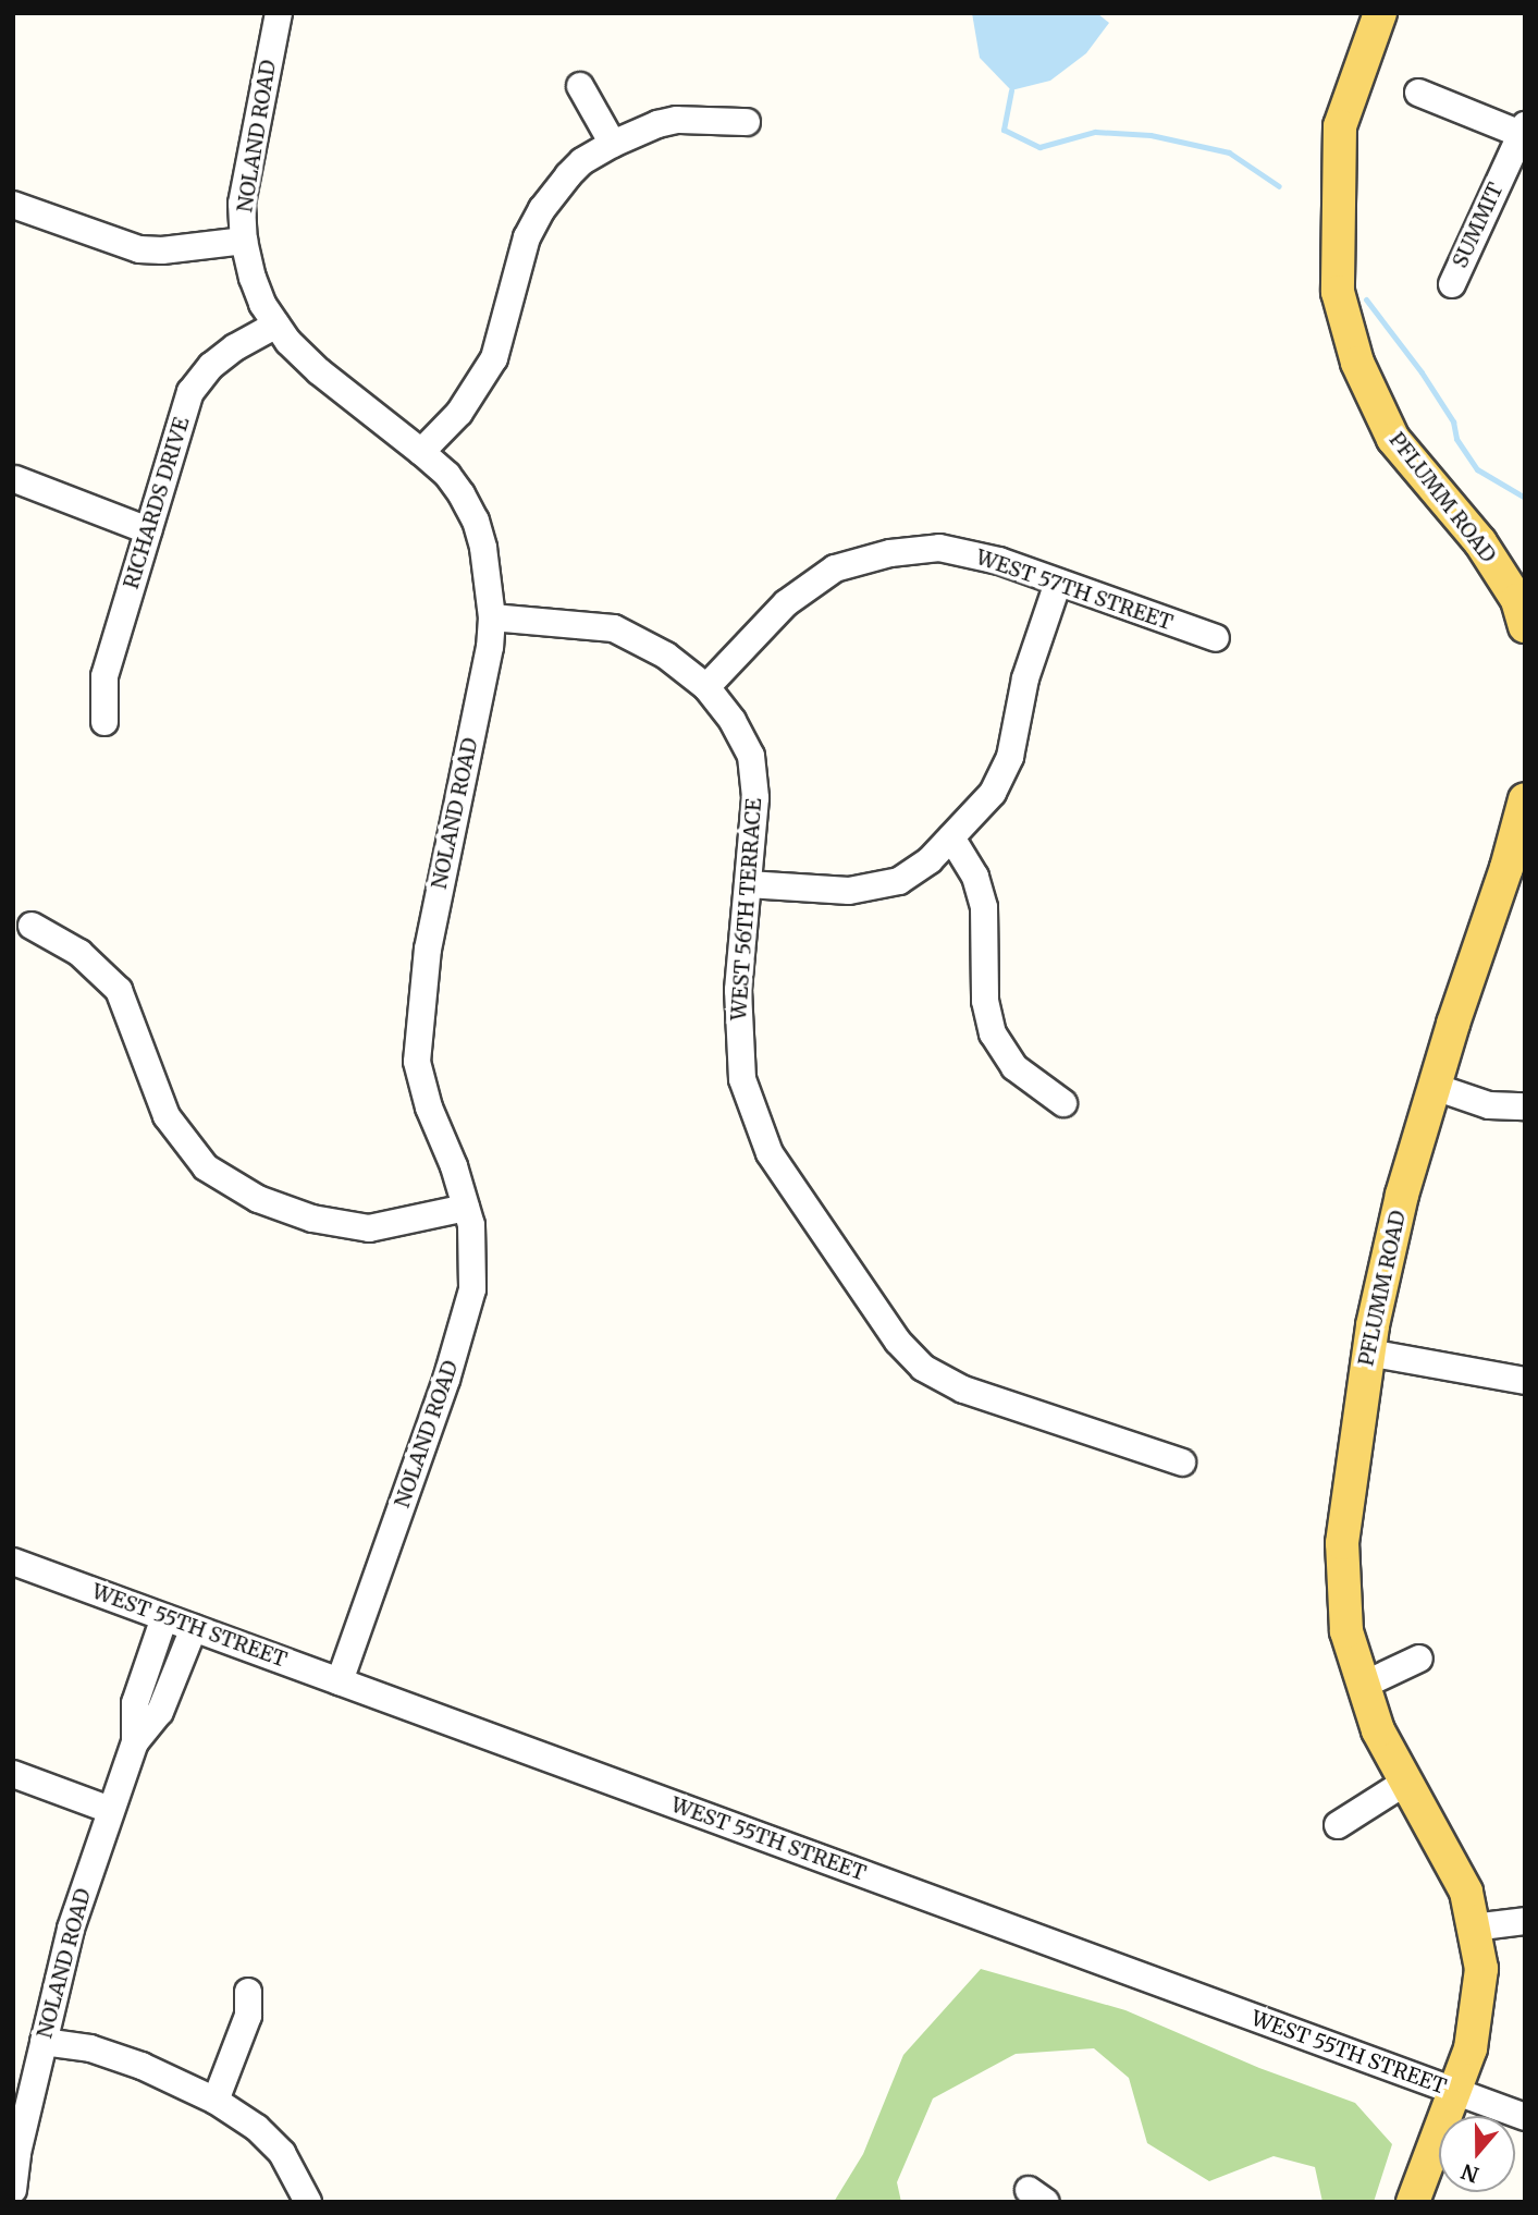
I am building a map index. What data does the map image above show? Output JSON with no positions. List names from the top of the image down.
{
  "streets": {
    "main road": ["PFLUMM ROAD"],
    "street": [
      "NOLAND ROAD",
      "SUMMIT",
      "RICHARDS DRIVE",
      "WEST 57TH STREET",
      "WEST 56TH TERRACE",
      "WEST 55TH STREET"
    ]
  },
  "crossings": [
    ["NOLAND ROAD", "RICHARDS DRIVE"],
    ["NOLAND ROAD", "WEST 56TH TERRACE"],
    ["NOLAND ROAD", "WEST 55TH STREET"],
    ["PFLUMM ROAD", "WEST 55TH STREET"],
    ["WEST 57TH STREET", "WEST 56TH TERRACE"]
  ],
  "north": "bottom"
}
